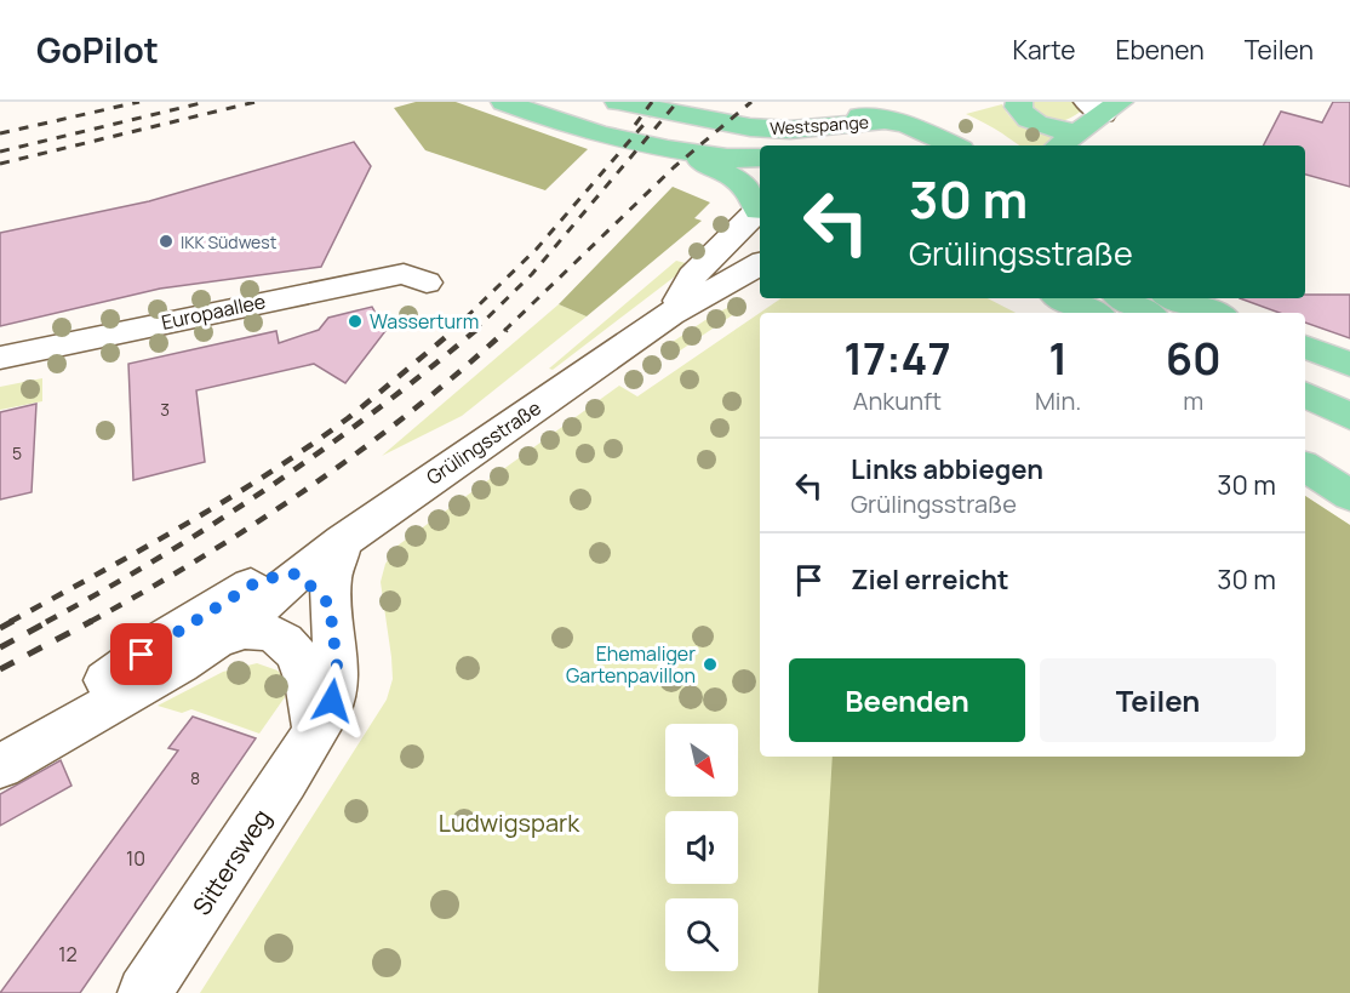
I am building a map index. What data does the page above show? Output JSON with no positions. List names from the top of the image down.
{
  "streets": {
    "main road": ["Westspange"],
    "street": ["Europaallee", "Grülingsstraße", "Sittersweg"]
  },
  "crossings": [
    ["Grülingsstraße", "Sittersweg"]
  ],
  "parks": ["Ludwigspark"],
  "places": ["IKK Südwest", "Wasserturm", "Ehemaliger Gartenpavillon"],
  "house_numbers": [
    "3",
    "5",
    "8",
    "10",
    "12"
  ],
  "north": "bottom right",
  "page": {
    "header": "GoPilot",
    "nav": ["Karte", "Ebenen", "Teilen"],
    "turn": ["30 m", "Grülingsstraße"],
    "eta": [
      "17:47",
      "Ankunft",
      "1",
      "Min.",
      "60",
      "m"
    ],
    "list": [
      {
        "name": "Links abbiegen",
        "note": "Grülingsstraße",
        "value": "30 m"
      },
      {
        "name": "Ziel erreicht",
        "value": "30 m"
      }
    ],
    "buttons": ["Beenden", "Teilen"]
  }
}
